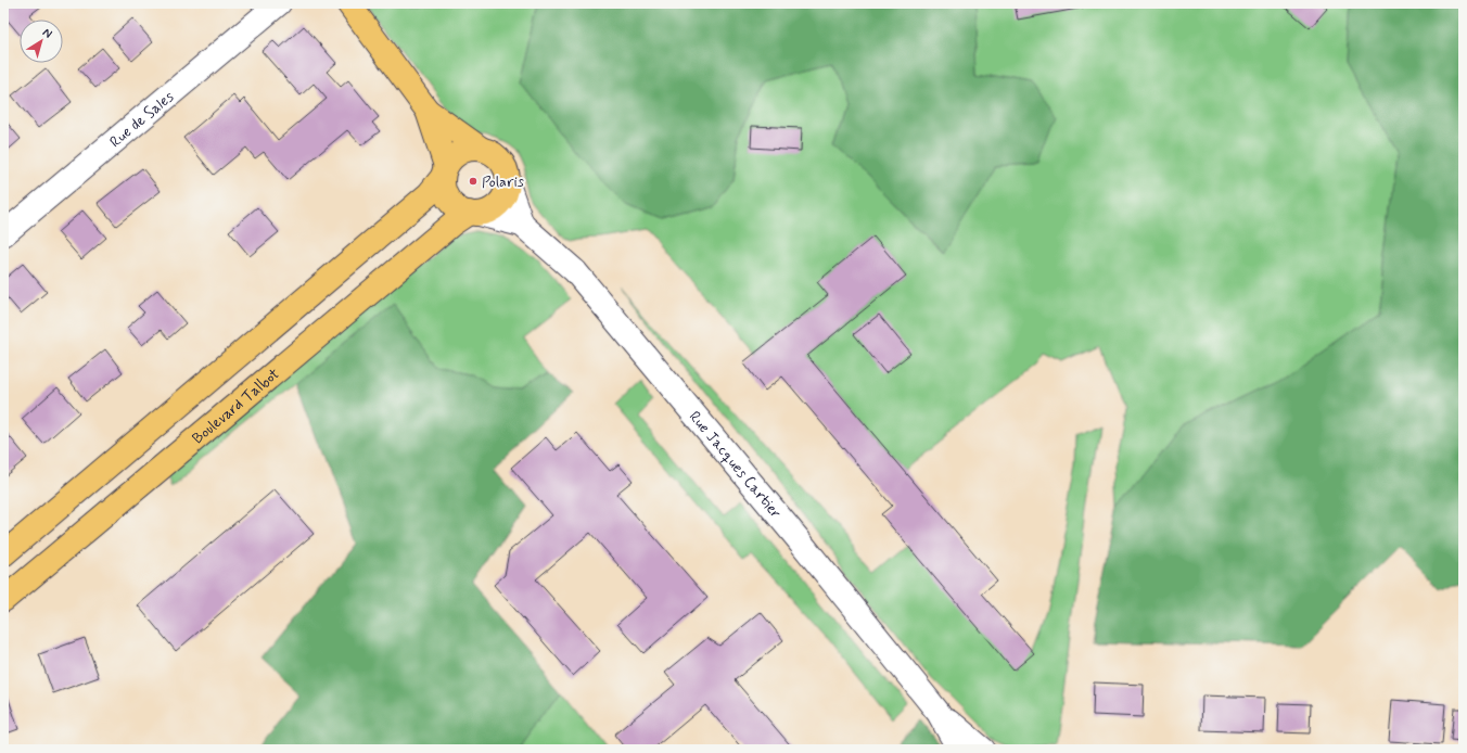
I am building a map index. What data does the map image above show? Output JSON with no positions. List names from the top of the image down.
{
  "streets": {
    "main road": ["Boulevard Talbot"],
    "street": ["Rue de Sales", "Rue Jacques Cartier"]
  },
  "crossings": [
    ["Boulevard Talbot", "Rue Jacques Cartier"]
  ],
  "places": ["Polaris"],
  "north": "top right"
}
